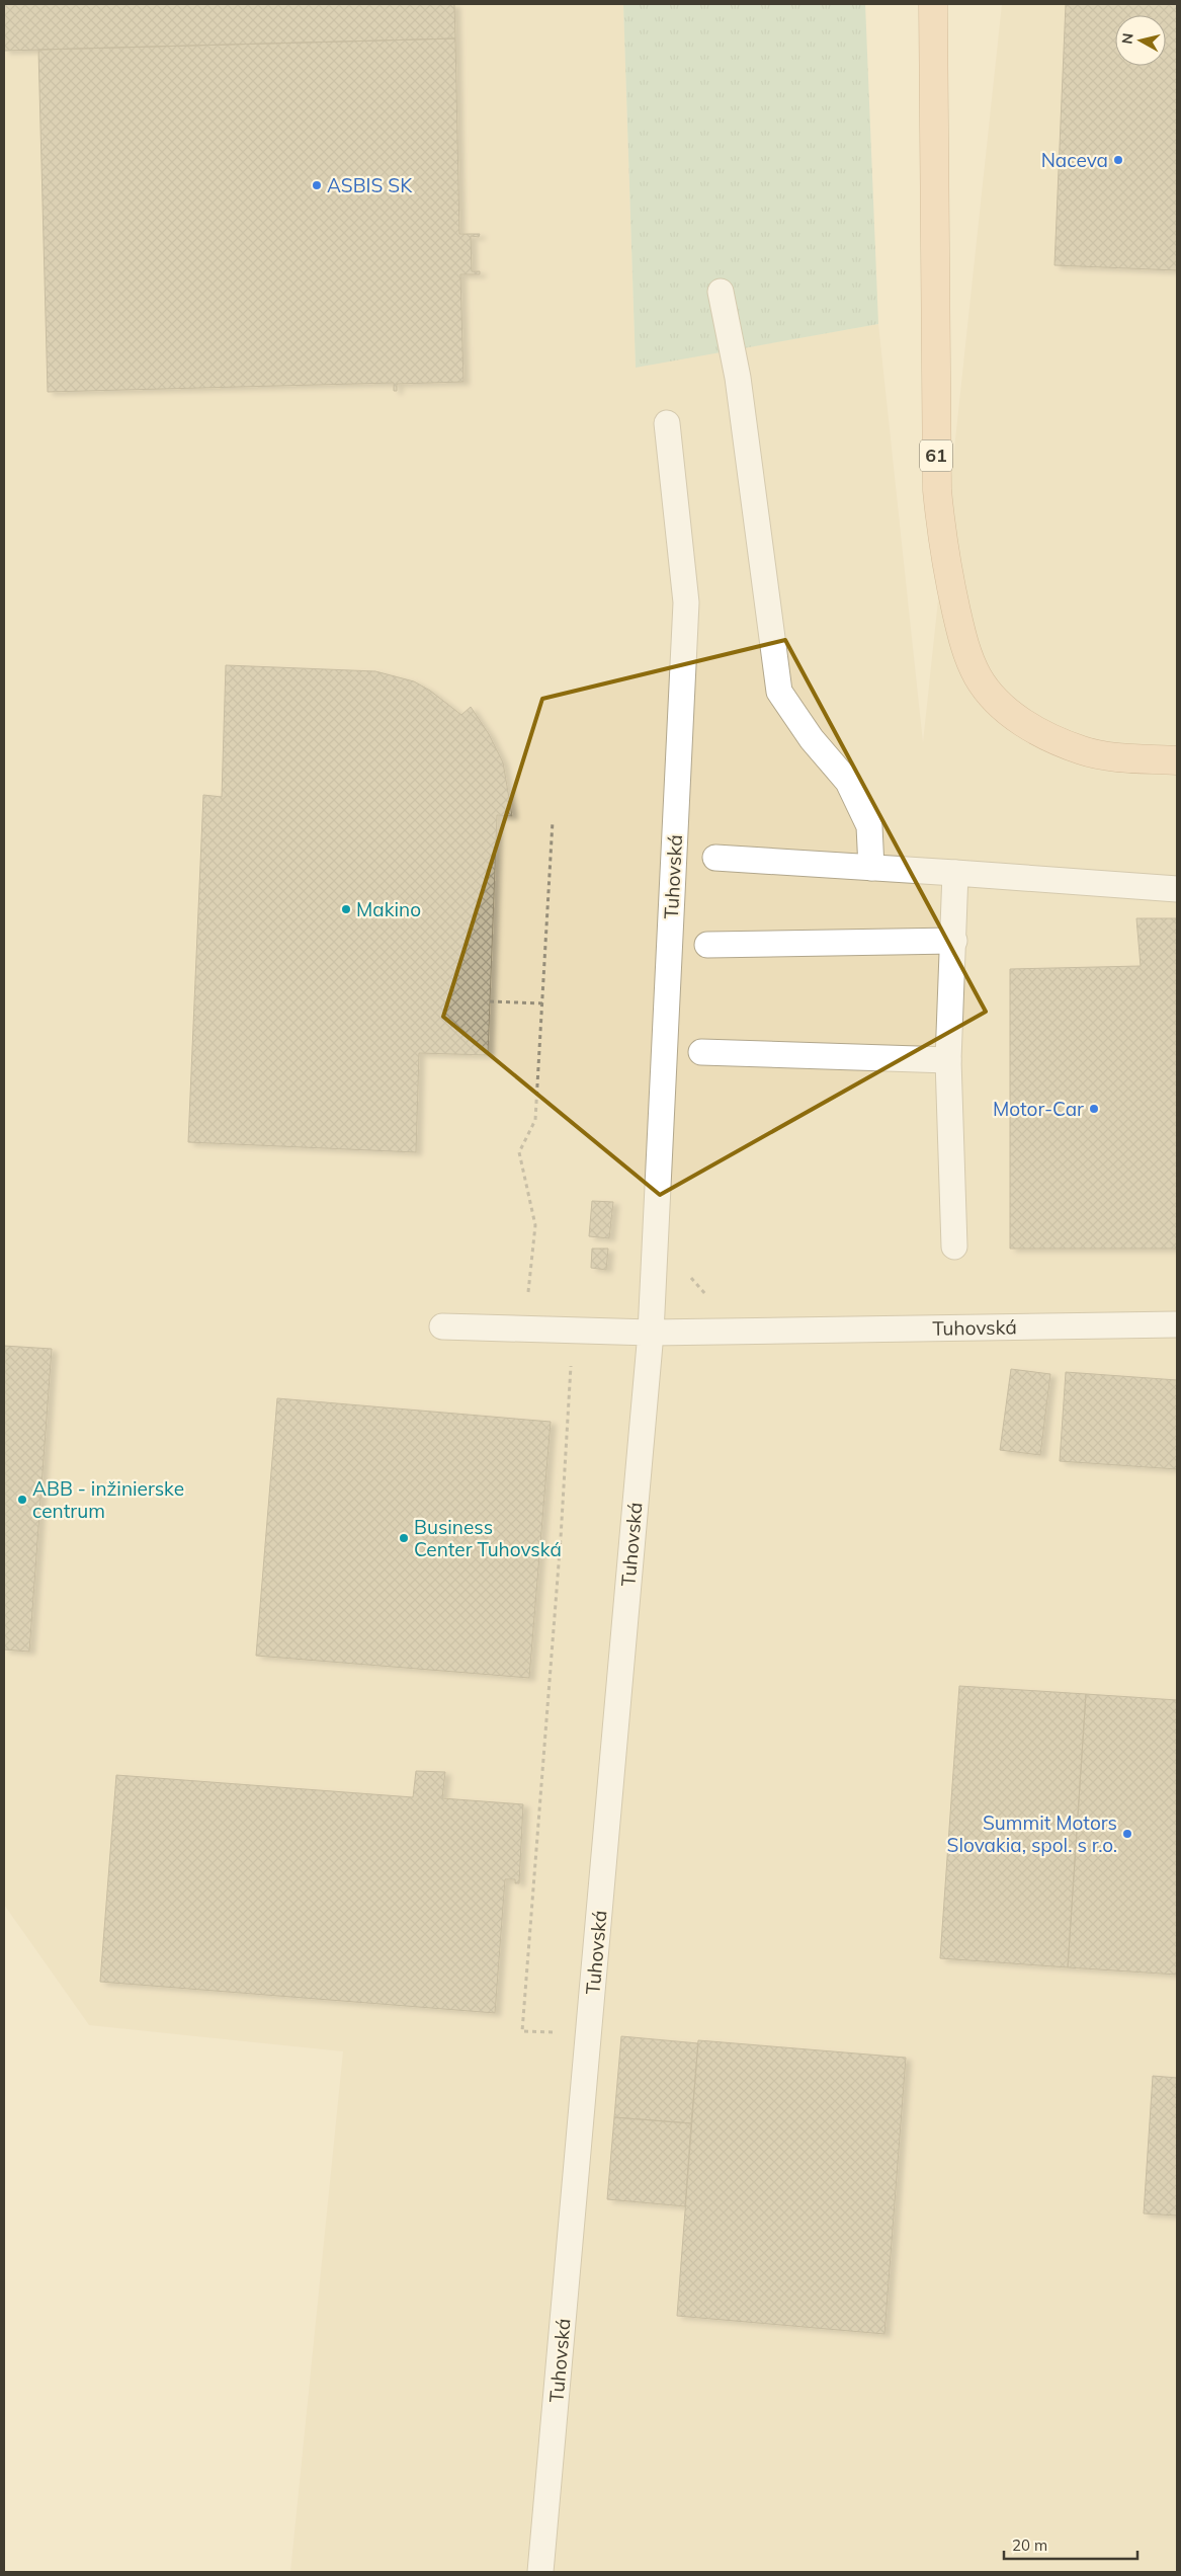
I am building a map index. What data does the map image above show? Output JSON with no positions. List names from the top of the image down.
{
  "streets": {
    "main road": ["61"],
    "lane": ["Tuhovská"]
  },
  "places": [
    "Naceva",
    "ASBIS SK",
    "Makino",
    "Motor-Car",
    "ABB - inžinierske centrum",
    "Business Center Tuhovská",
    "Summit Motors Slovakia, spol. s r.o."
  ],
  "scale_bar": "20 m",
  "north": "left"
}
